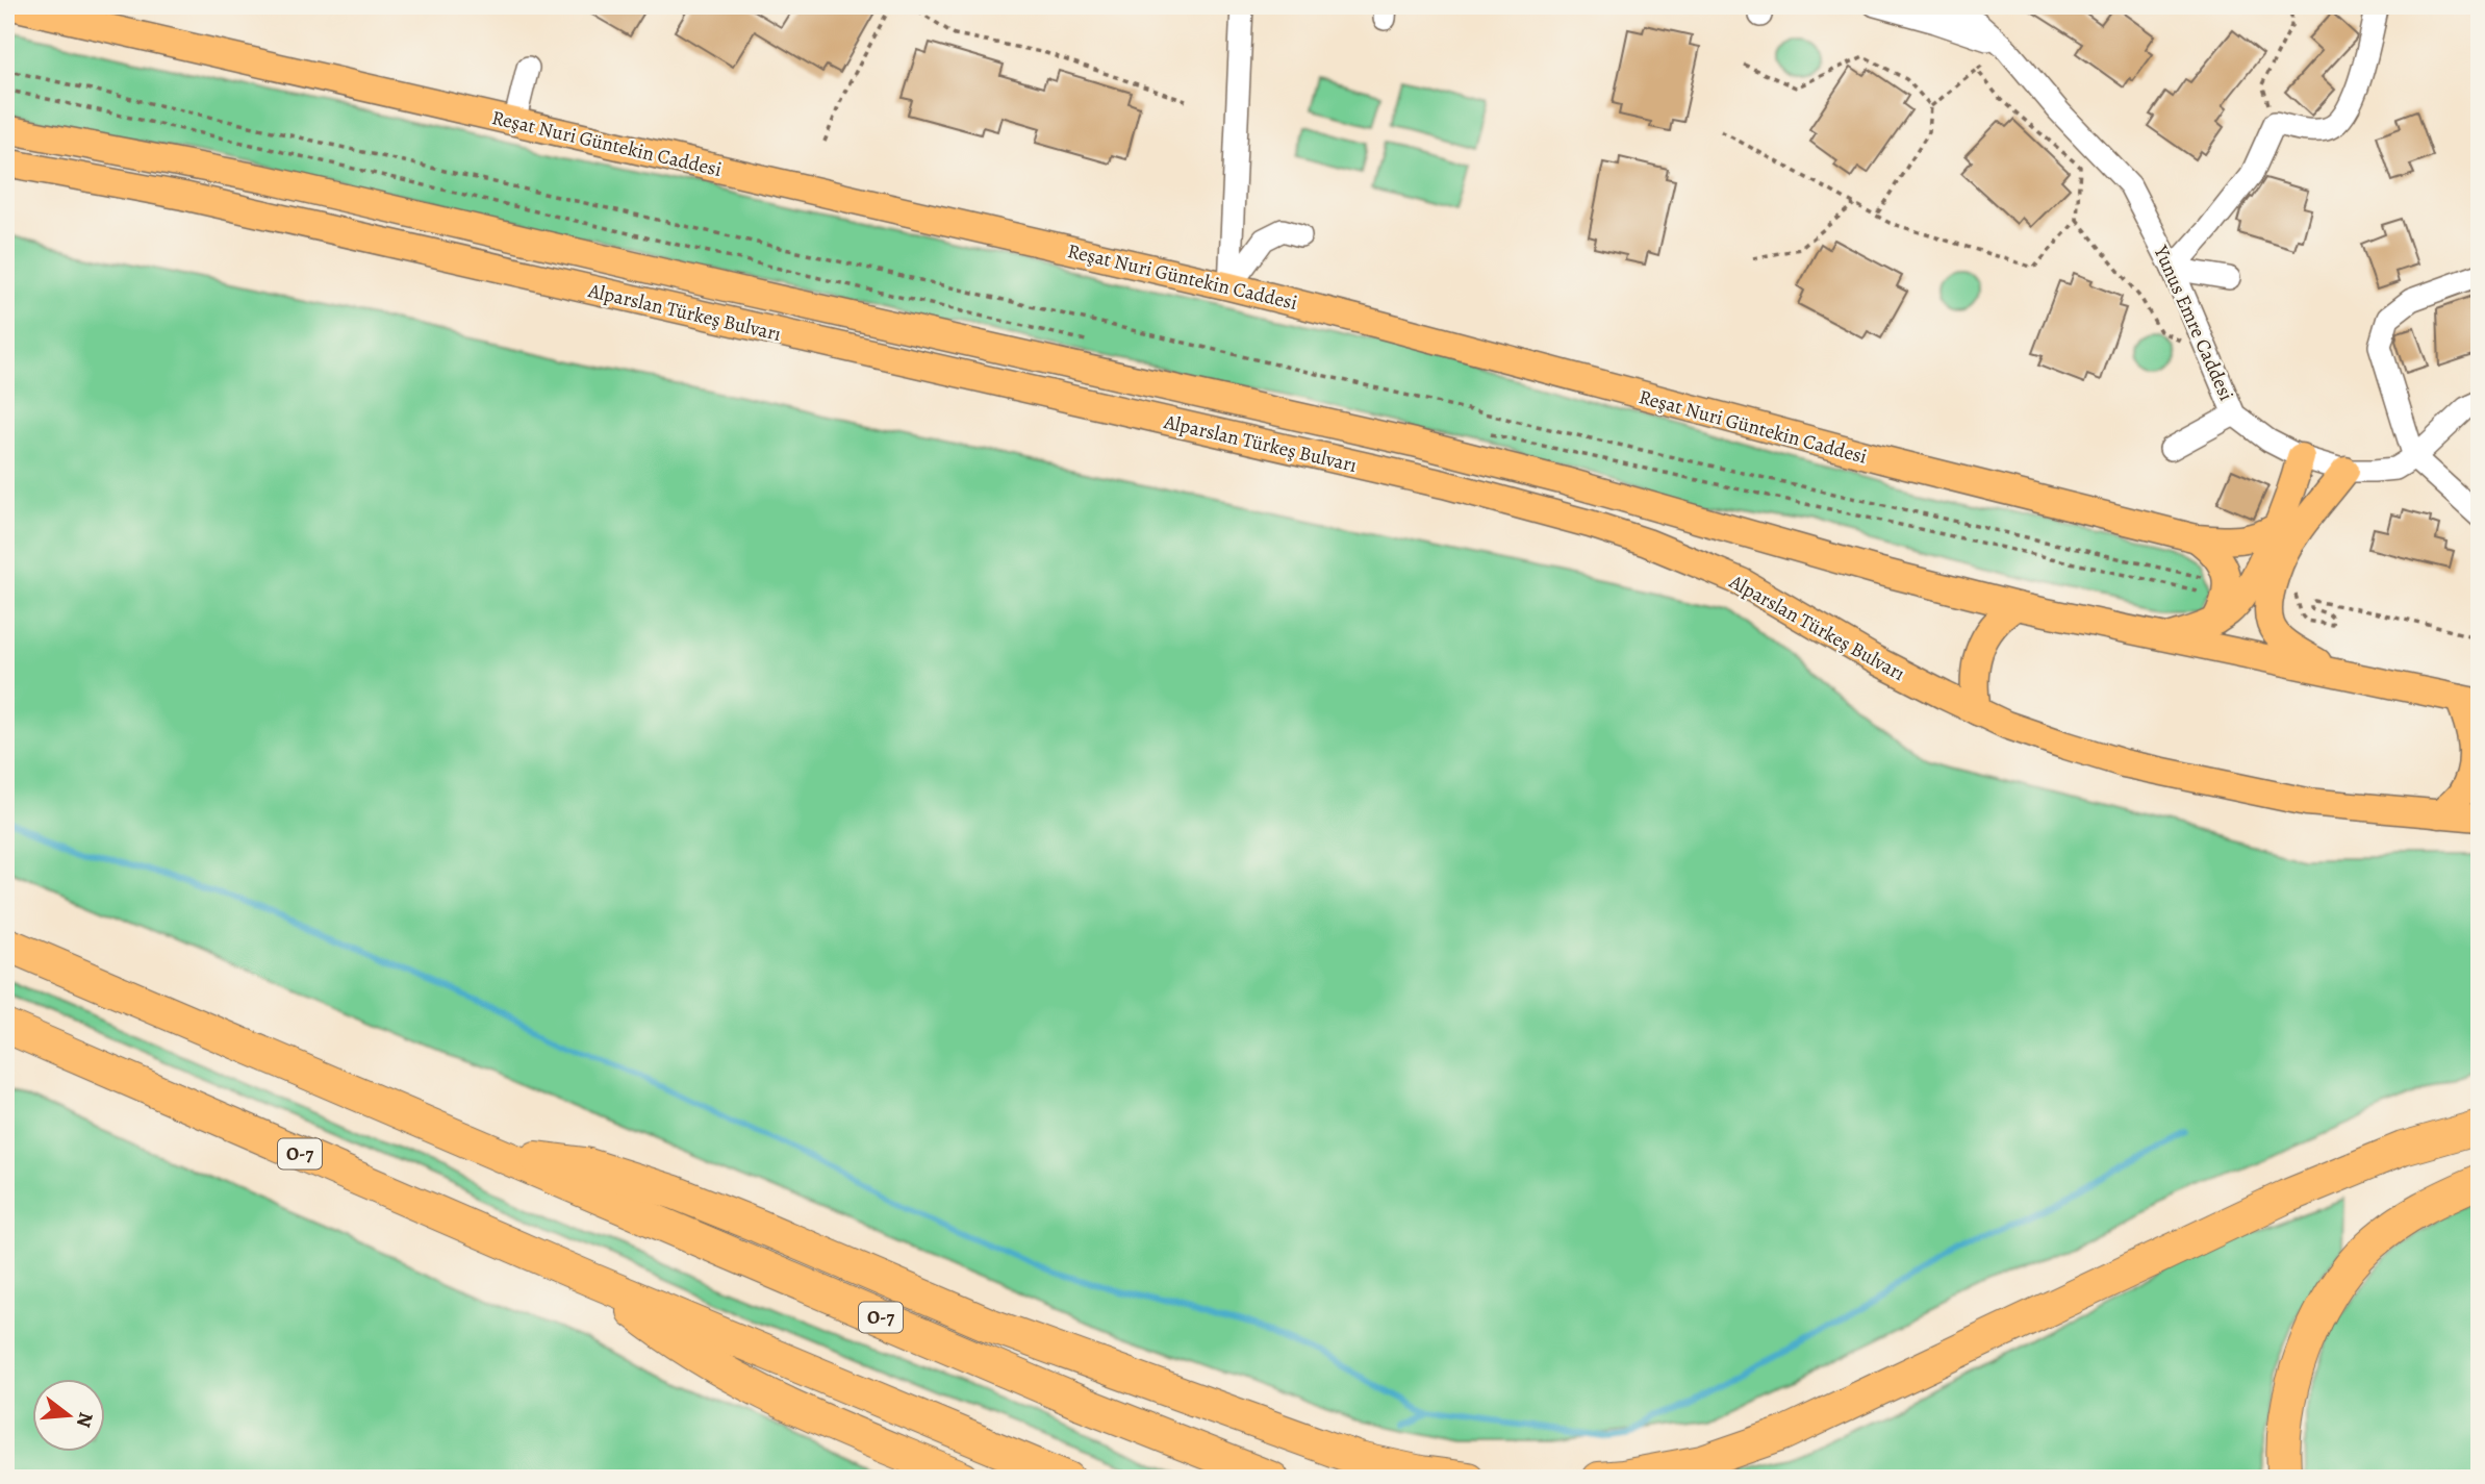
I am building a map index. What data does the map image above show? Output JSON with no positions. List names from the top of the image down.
{
  "streets": {
    "highway": ["O-7"],
    "main road": ["Reşat Nuri Güntekin Caddesi", "Alparslan Türkeş Bulvarı"],
    "street": ["Yunus Emre Caddesi"]
  },
  "north": "right"
}
